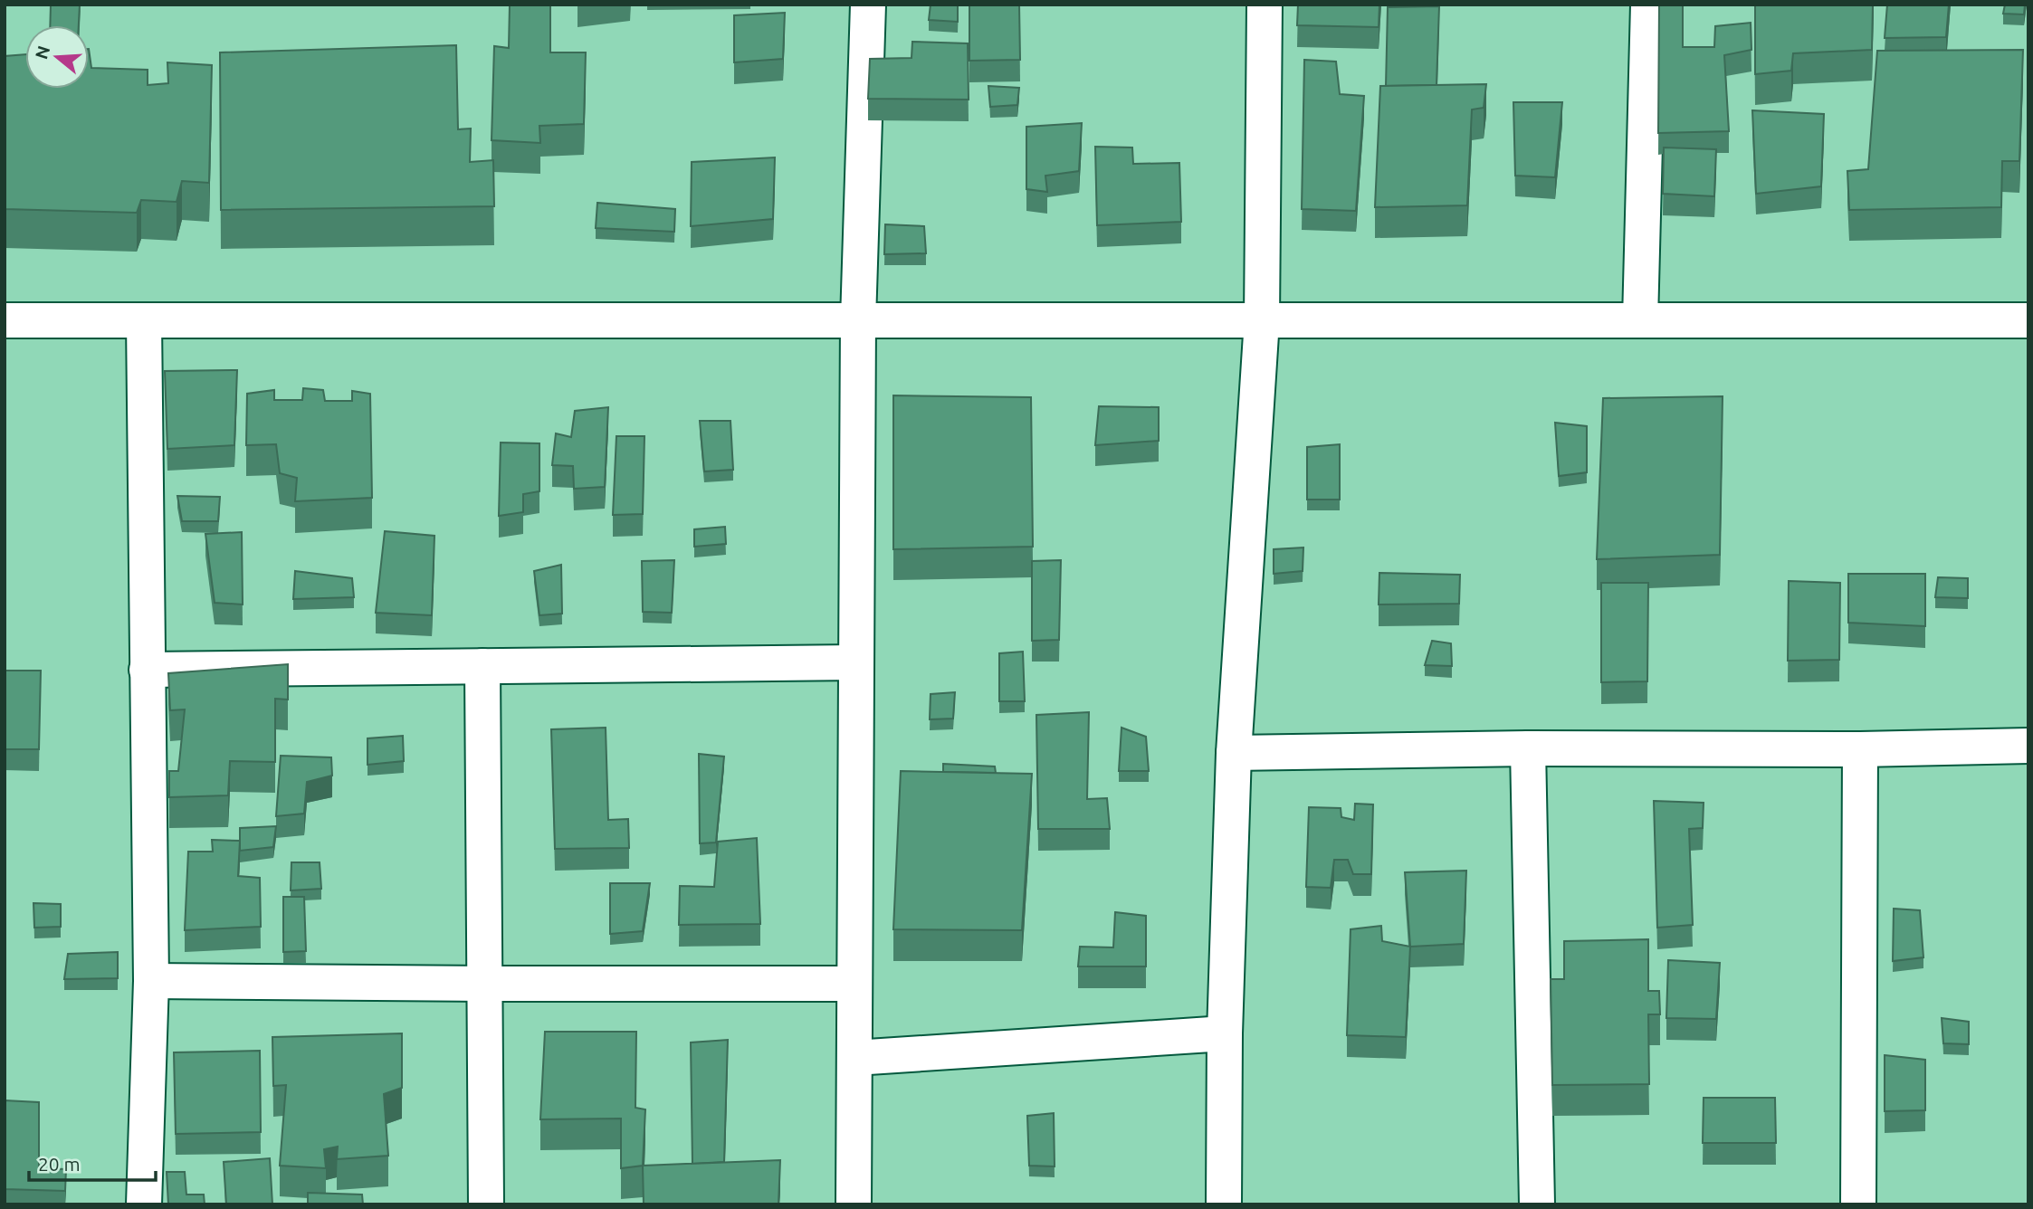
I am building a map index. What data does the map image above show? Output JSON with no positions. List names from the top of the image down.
{
  "scale_bar": "20 m",
  "north": "left"
}
